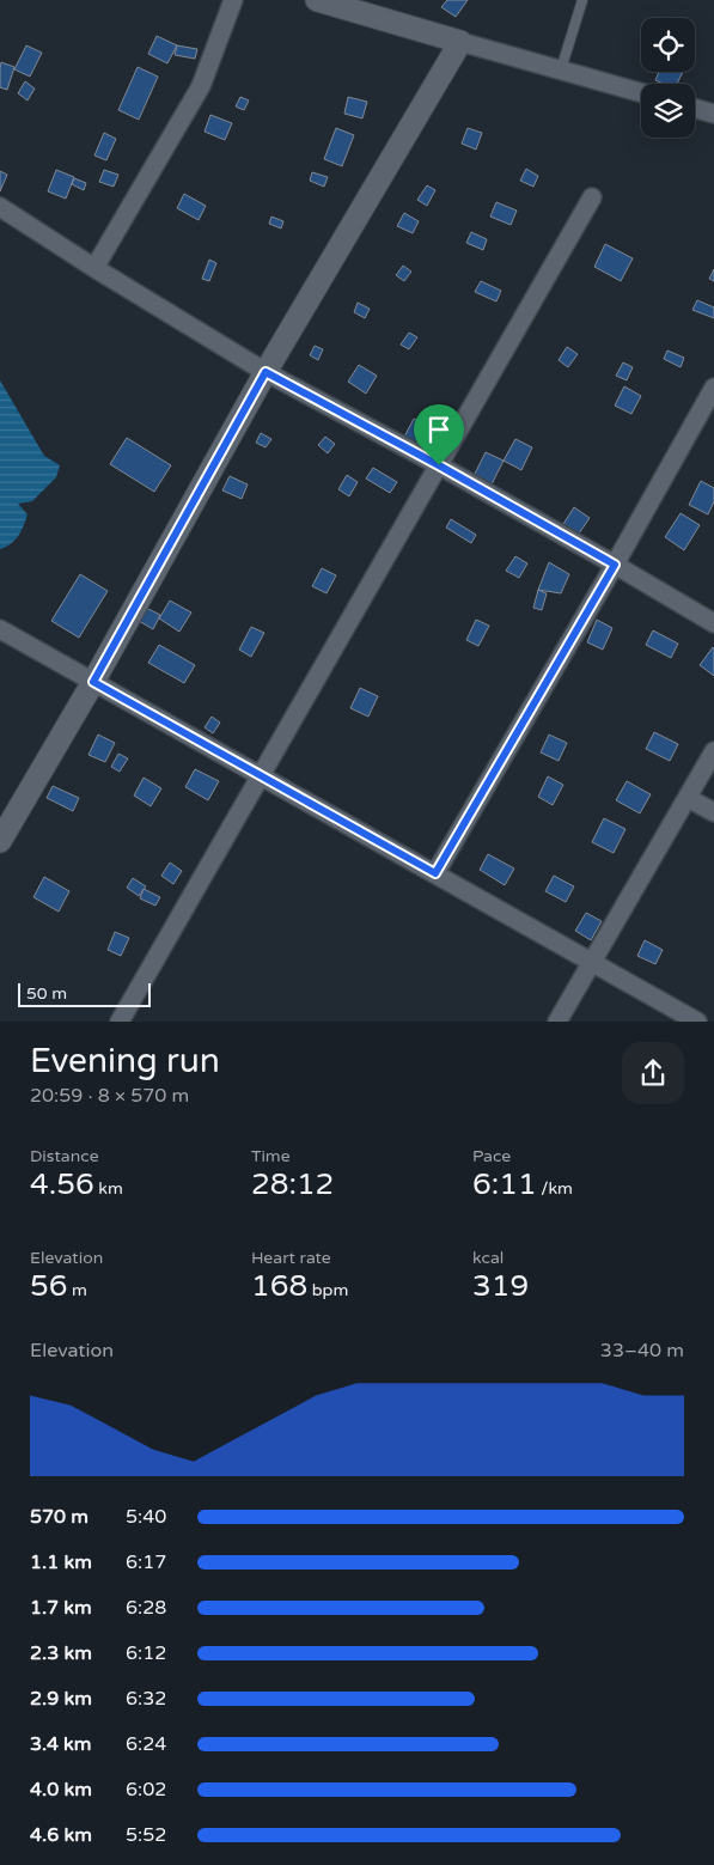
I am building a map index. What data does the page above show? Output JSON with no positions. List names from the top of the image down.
{
  "scale_bar": "50 m",
  "page": {
    "scale": "50 m",
    "heading": ["Evening run", "20:59 · 8 × 570 m"],
    "stats": [
      ["Distance", "4.56 km"],
      ["Time", "28:12"],
      ["Pace", "6:11 /km"],
      ["Elevation", "56 m"],
      ["Heart rate", "168 bpm"],
      ["kcal", "319"]
    ],
    "chart": ["Elevation", "33–40 m"],
    "list": [
      {
        "name": "570 m",
        "note": "5:40"
      },
      {
        "name": "1.1 km",
        "note": "6:17"
      },
      {
        "name": "1.7 km",
        "note": "6:28"
      },
      {
        "name": "2.3 km",
        "note": "6:12"
      },
      {
        "name": "2.9 km",
        "note": "6:32"
      },
      {
        "name": "3.4 km",
        "note": "6:24"
      },
      {
        "name": "4.0 km",
        "note": "6:02"
      },
      {
        "name": "4.6 km",
        "note": "5:52"
      }
    ]
  }
}
